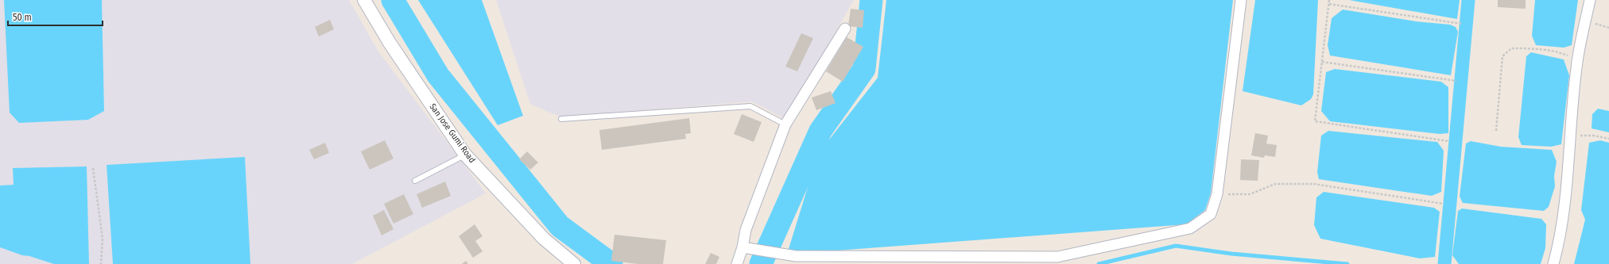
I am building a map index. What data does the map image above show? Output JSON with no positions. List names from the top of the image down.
{
  "streets": {
    "street": ["San Jose Gumi Road"]
  },
  "scale_bar": "50 m"
}
